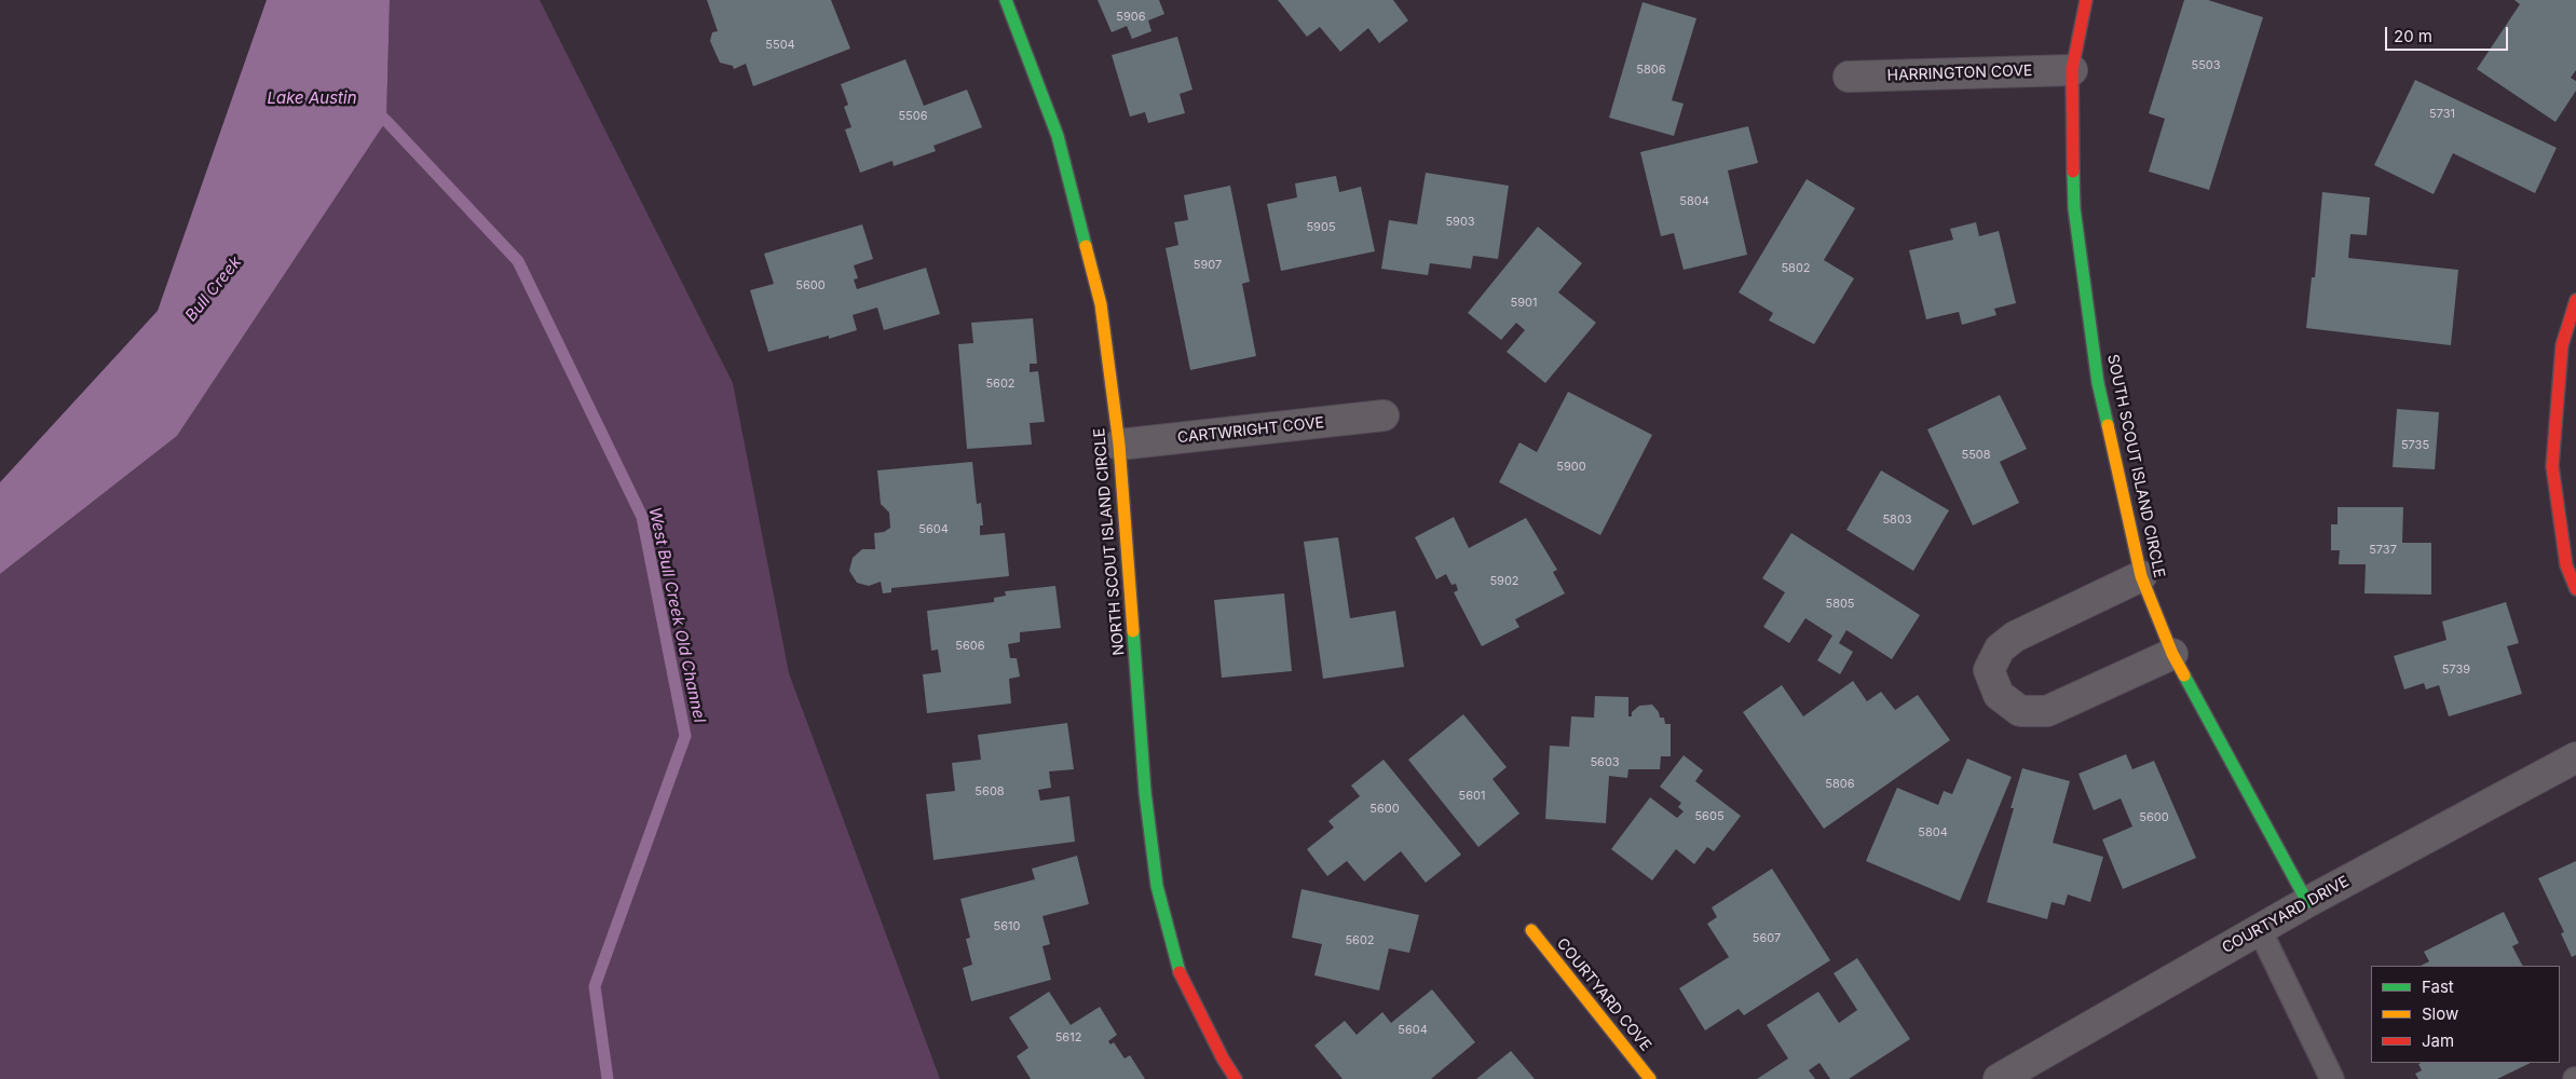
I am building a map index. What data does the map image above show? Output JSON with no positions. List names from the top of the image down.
{
  "streets": {
    "street": [
      "HARRINGTON COVE",
      "CARTWRIGHT COVE",
      "SOUTH SCOUT ISLAND CIRCLE",
      "NORTH SCOUT ISLAND CIRCLE",
      "COURTYARD DRIVE",
      "COURTYARD COVE"
    ]
  },
  "crossings": [
    ["HARRINGTON COVE", "SOUTH SCOUT ISLAND CIRCLE"],
    ["CARTWRIGHT COVE", "NORTH SCOUT ISLAND CIRCLE"],
    ["SOUTH SCOUT ISLAND CIRCLE", "COURTYARD DRIVE"]
  ],
  "water": ["Lake Austin", "Bull Creek", "West Bull Creek Old Channel"],
  "house_numbers": [
    "5906",
    "5504",
    "5503",
    "5806",
    "5731",
    "5506",
    "5804",
    "5903",
    "5905",
    "5907",
    "5802",
    "5600",
    "5901",
    "5602",
    "5735",
    "5508",
    "5900",
    "5803",
    "5604",
    "5737",
    "5902",
    "5805",
    "5606",
    "5739",
    "5603",
    "5806",
    "5608",
    "5601",
    "5600",
    "5605",
    "5600",
    "5804",
    "5610",
    "5607",
    "5602",
    "5604",
    "5612"
  ],
  "legend": ["Fast", "Slow", "Jam"],
  "scale_bar": "20 m"
}
